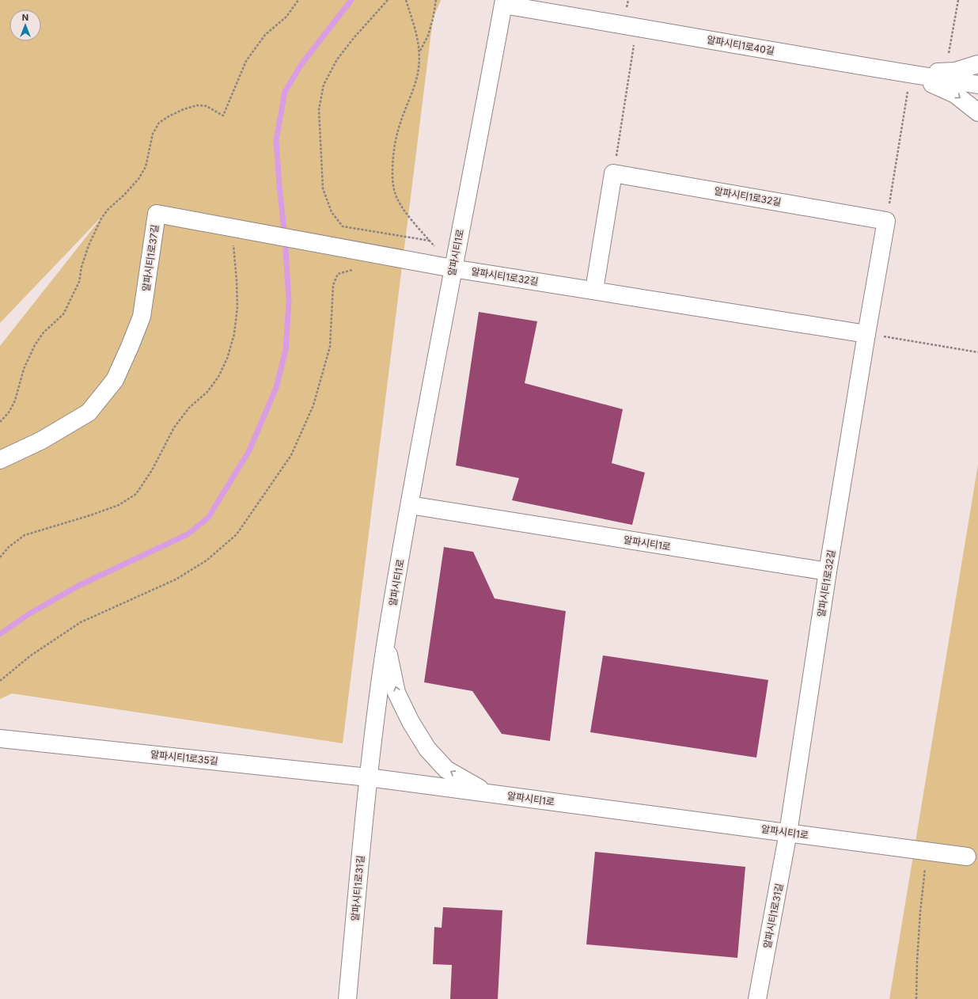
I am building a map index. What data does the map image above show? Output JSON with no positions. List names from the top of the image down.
{
  "streets": {
    "street": [
      "알파시티1로40길",
      "알파시티1로32길",
      "알파시티1로",
      "알파시티1로37길",
      "알파시티1로35길",
      "알파시티1로31길"
    ]
  },
  "crossings": [
    ["알파시티1로40길", "알파시티1로"],
    ["알파시티1로32길", "알파시티1로"],
    ["알파시티1로32길", "알파시티1로37길"],
    ["알파시티1로32길", "알파시티1로31길"],
    ["알파시티1로", "알파시티1로37길"],
    ["알파시티1로", "알파시티1로35길"],
    ["알파시티1로", "알파시티1로31길"],
    ["알파시티1로35길", "알파시티1로31길"]
  ],
  "north": "top"
}
